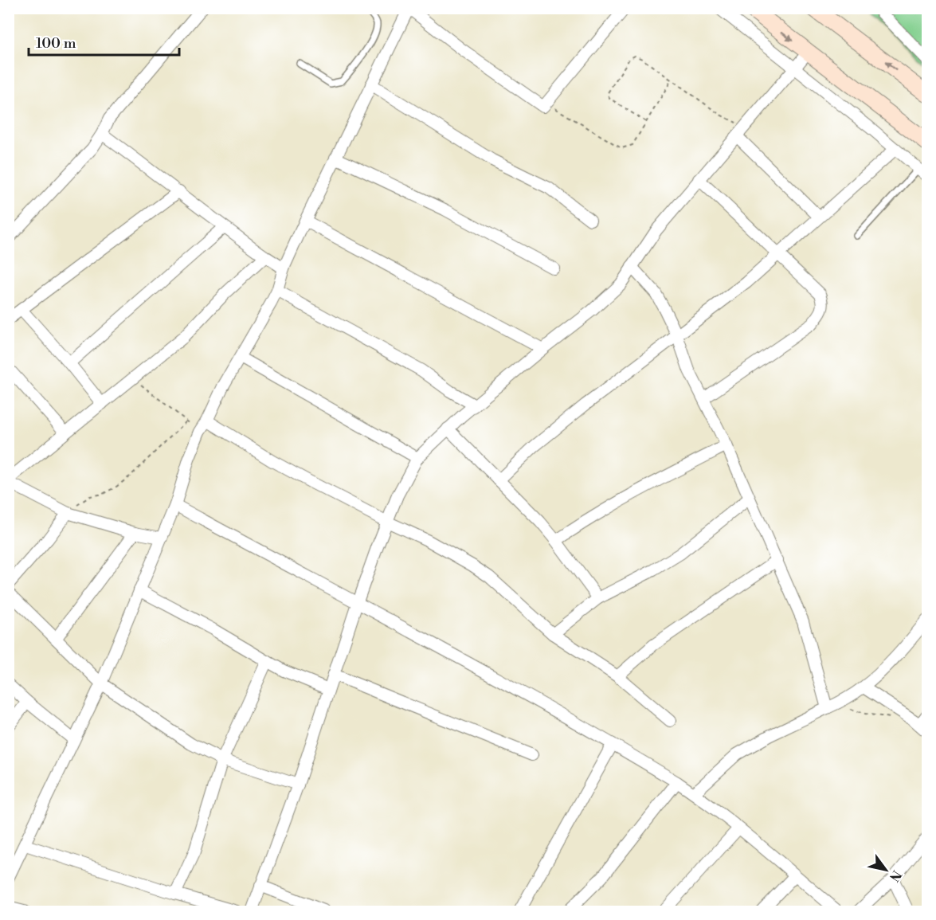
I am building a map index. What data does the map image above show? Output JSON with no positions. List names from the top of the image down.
{
  "scale_bar": "100 m",
  "north": "bottom right"
}
